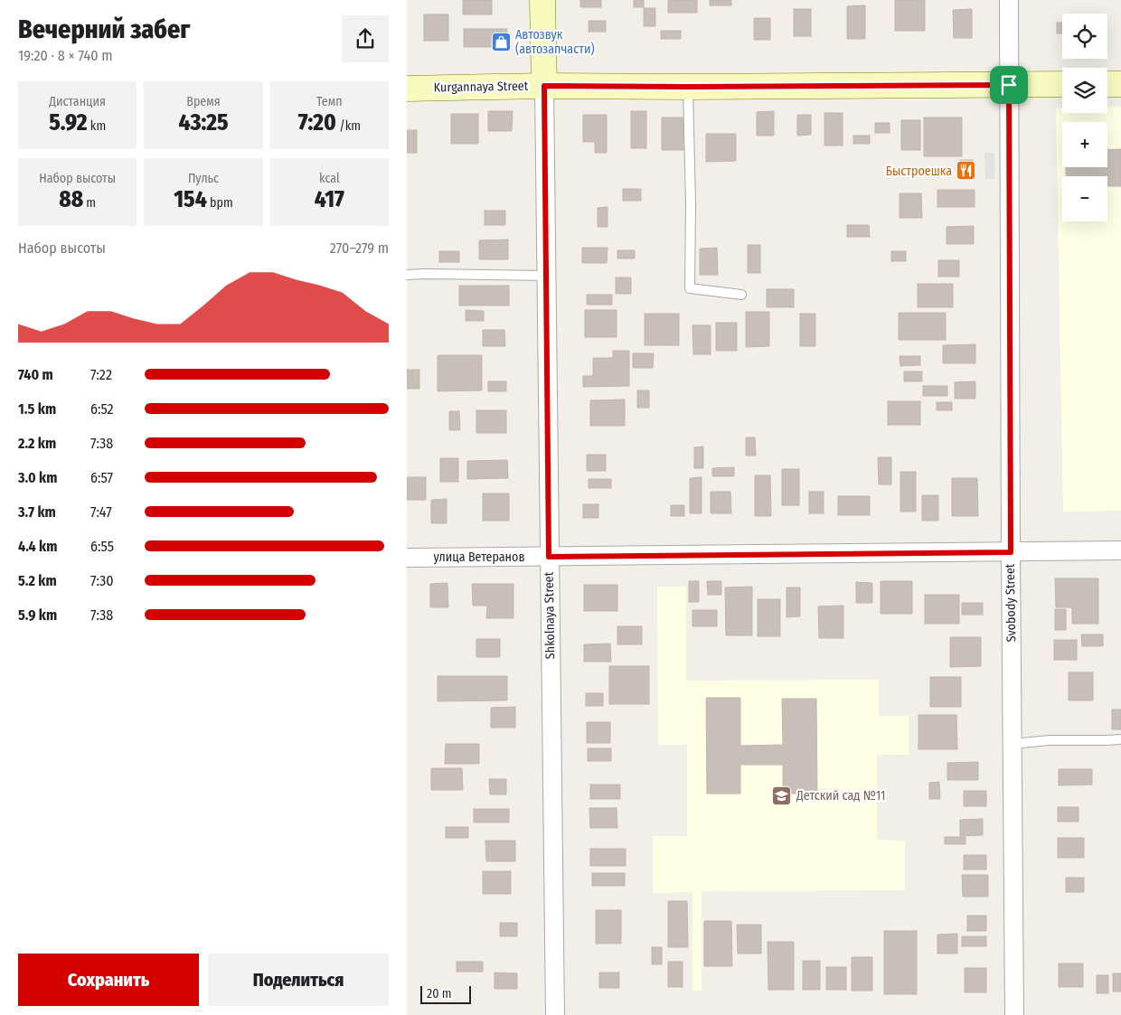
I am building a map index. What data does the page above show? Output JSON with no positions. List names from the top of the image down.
{
  "streets": {
    "street": [
      "Kurgannaya Street",
      "улица Ветеранов",
      "Svobody Street",
      "Shkolnaya Street"
    ]
  },
  "crossings": [
    ["Kurgannaya Street", "Svobody Street"],
    ["Kurgannaya Street", "Shkolnaya Street"],
    ["улица Ветеранов", "Svobody Street"],
    ["улица Ветеранов", "Shkolnaya Street"]
  ],
  "places": {
    "shop": ["Автозвук (автозапчасти)"],
    "restaurant": ["Быстроешка"],
    "school or university": ["Детский сад №11"]
  },
  "scale_bar": "20 m",
  "page": {
    "heading": ["Вечерний забег", "19:20 · 8 × 740 m"],
    "map_buttons": ["+", "−"],
    "stats": [
      ["Дистанция", "5.92 km"],
      ["Время", "43:25"],
      ["Темп", "7:20 /km"],
      ["Набор высоты", "88 m"],
      ["Пульс", "154 bpm"],
      ["kcal", "417"]
    ],
    "chart": ["Набор высоты", "270–279 m"],
    "list": [
      {
        "name": "740 m",
        "note": "7:22"
      },
      {
        "name": "1.5 km",
        "note": "6:52"
      },
      {
        "name": "2.2 km",
        "note": "7:38"
      },
      {
        "name": "3.0 km",
        "note": "6:57"
      },
      {
        "name": "3.7 km",
        "note": "7:47"
      },
      {
        "name": "4.4 km",
        "note": "6:55"
      },
      {
        "name": "5.2 km",
        "note": "7:30"
      },
      {
        "name": "5.9 km",
        "note": "7:38"
      }
    ],
    "buttons": ["Сохранить", "Поделиться"],
    "scale": "20 m"
  }
}
